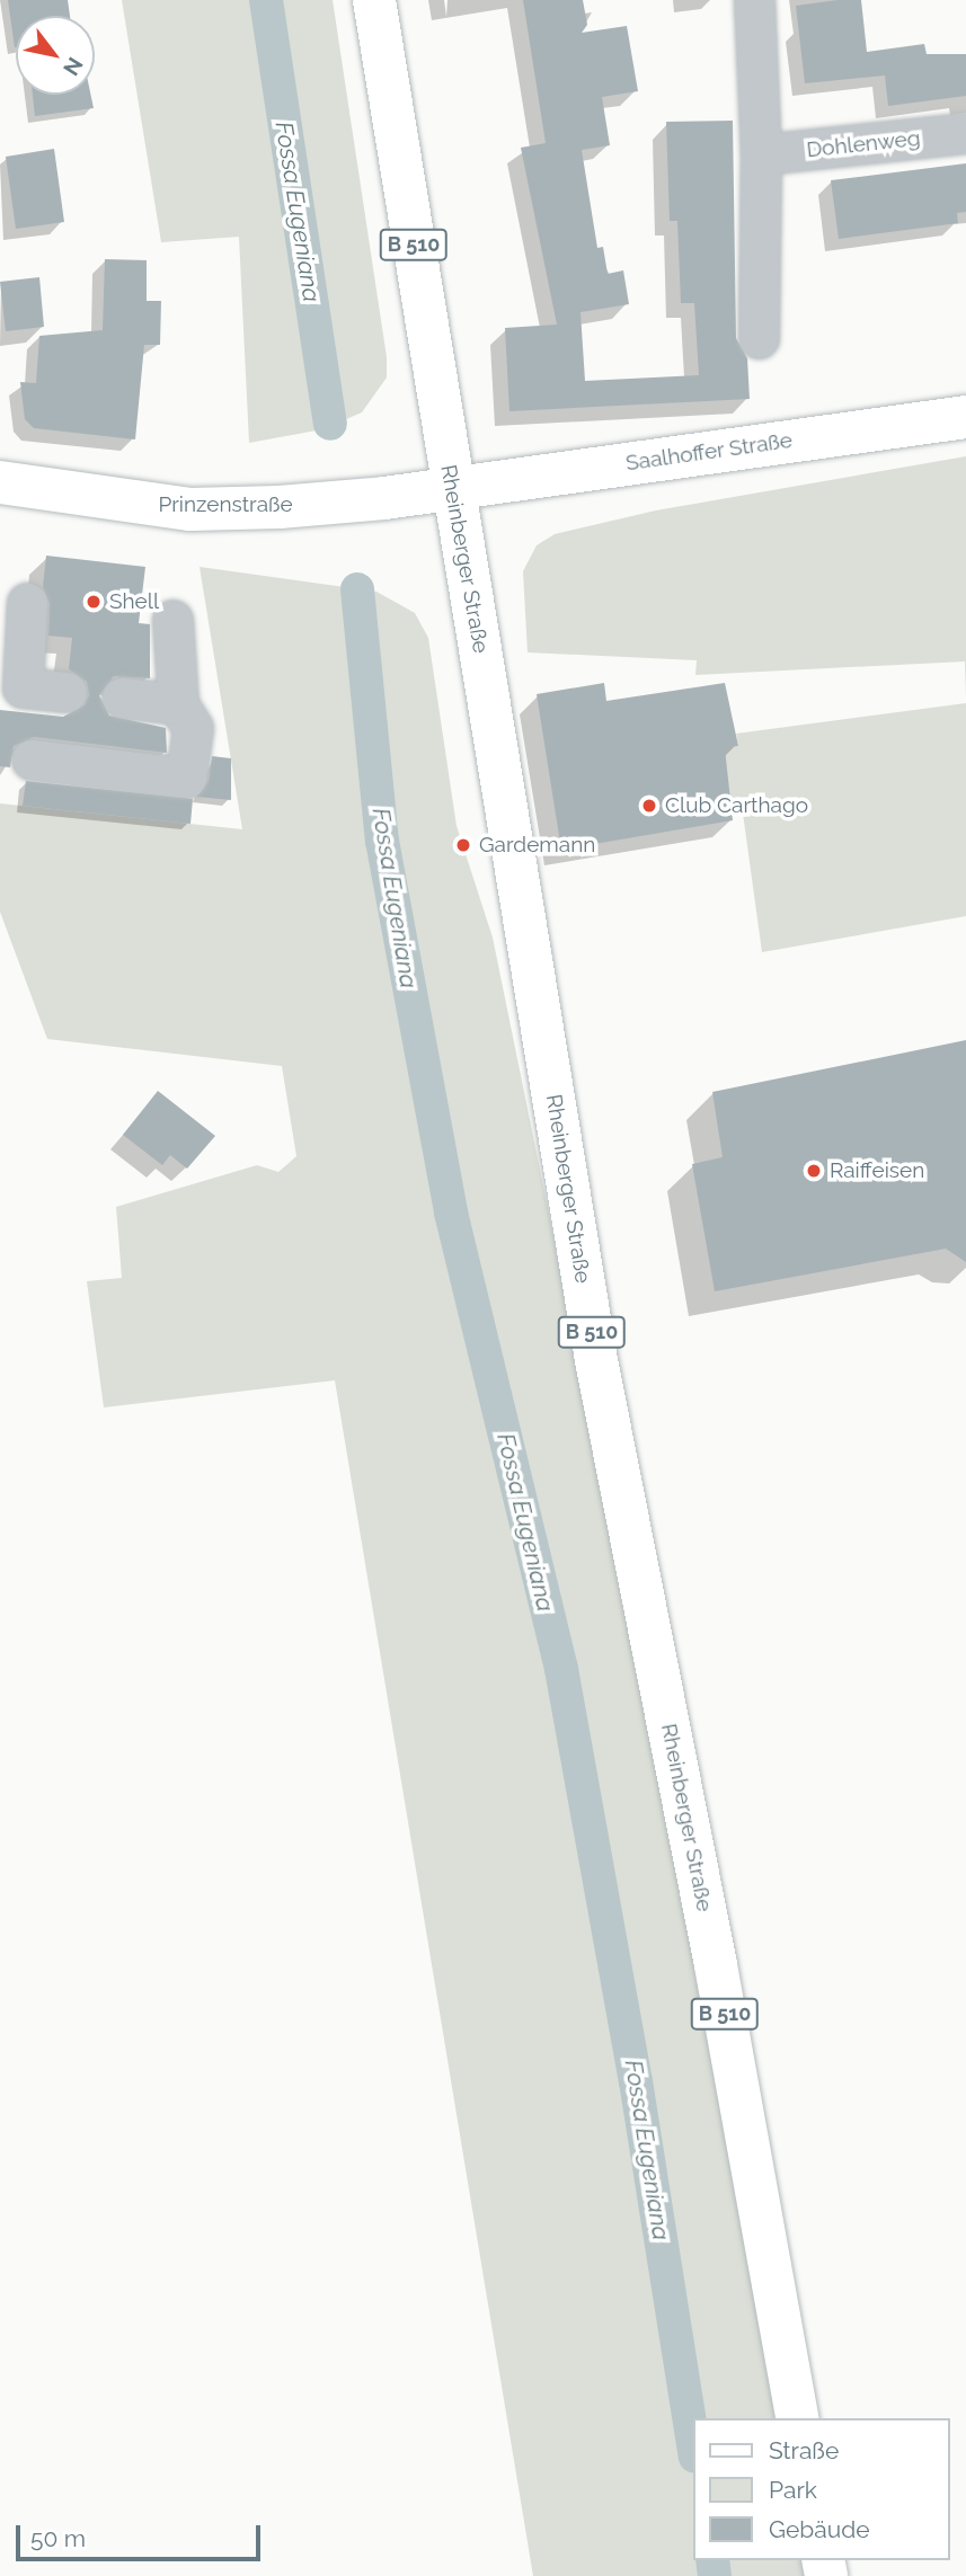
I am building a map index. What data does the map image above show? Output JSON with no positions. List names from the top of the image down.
{
  "streets": {
    "main road": [
      "B 510",
      "Saalhoffer Straße",
      "Prinzenstraße",
      "Rheinberger Straße"
    ],
    "street": ["Dohlenweg"]
  },
  "crossings": [
    ["Saalhoffer Straße", "Prinzenstraße"],
    ["Saalhoffer Straße", "Rheinberger Straße"],
    ["Prinzenstraße", "Rheinberger Straße"]
  ],
  "water": ["Fossa Eugeniana"],
  "places": [
    "Shell",
    "Club Carthago",
    "Gardemann",
    "Raiffeisen"
  ],
  "legend": ["Straße", "Park", "Gebäude"],
  "scale_bar": "50 m",
  "north": "bottom right"
}
